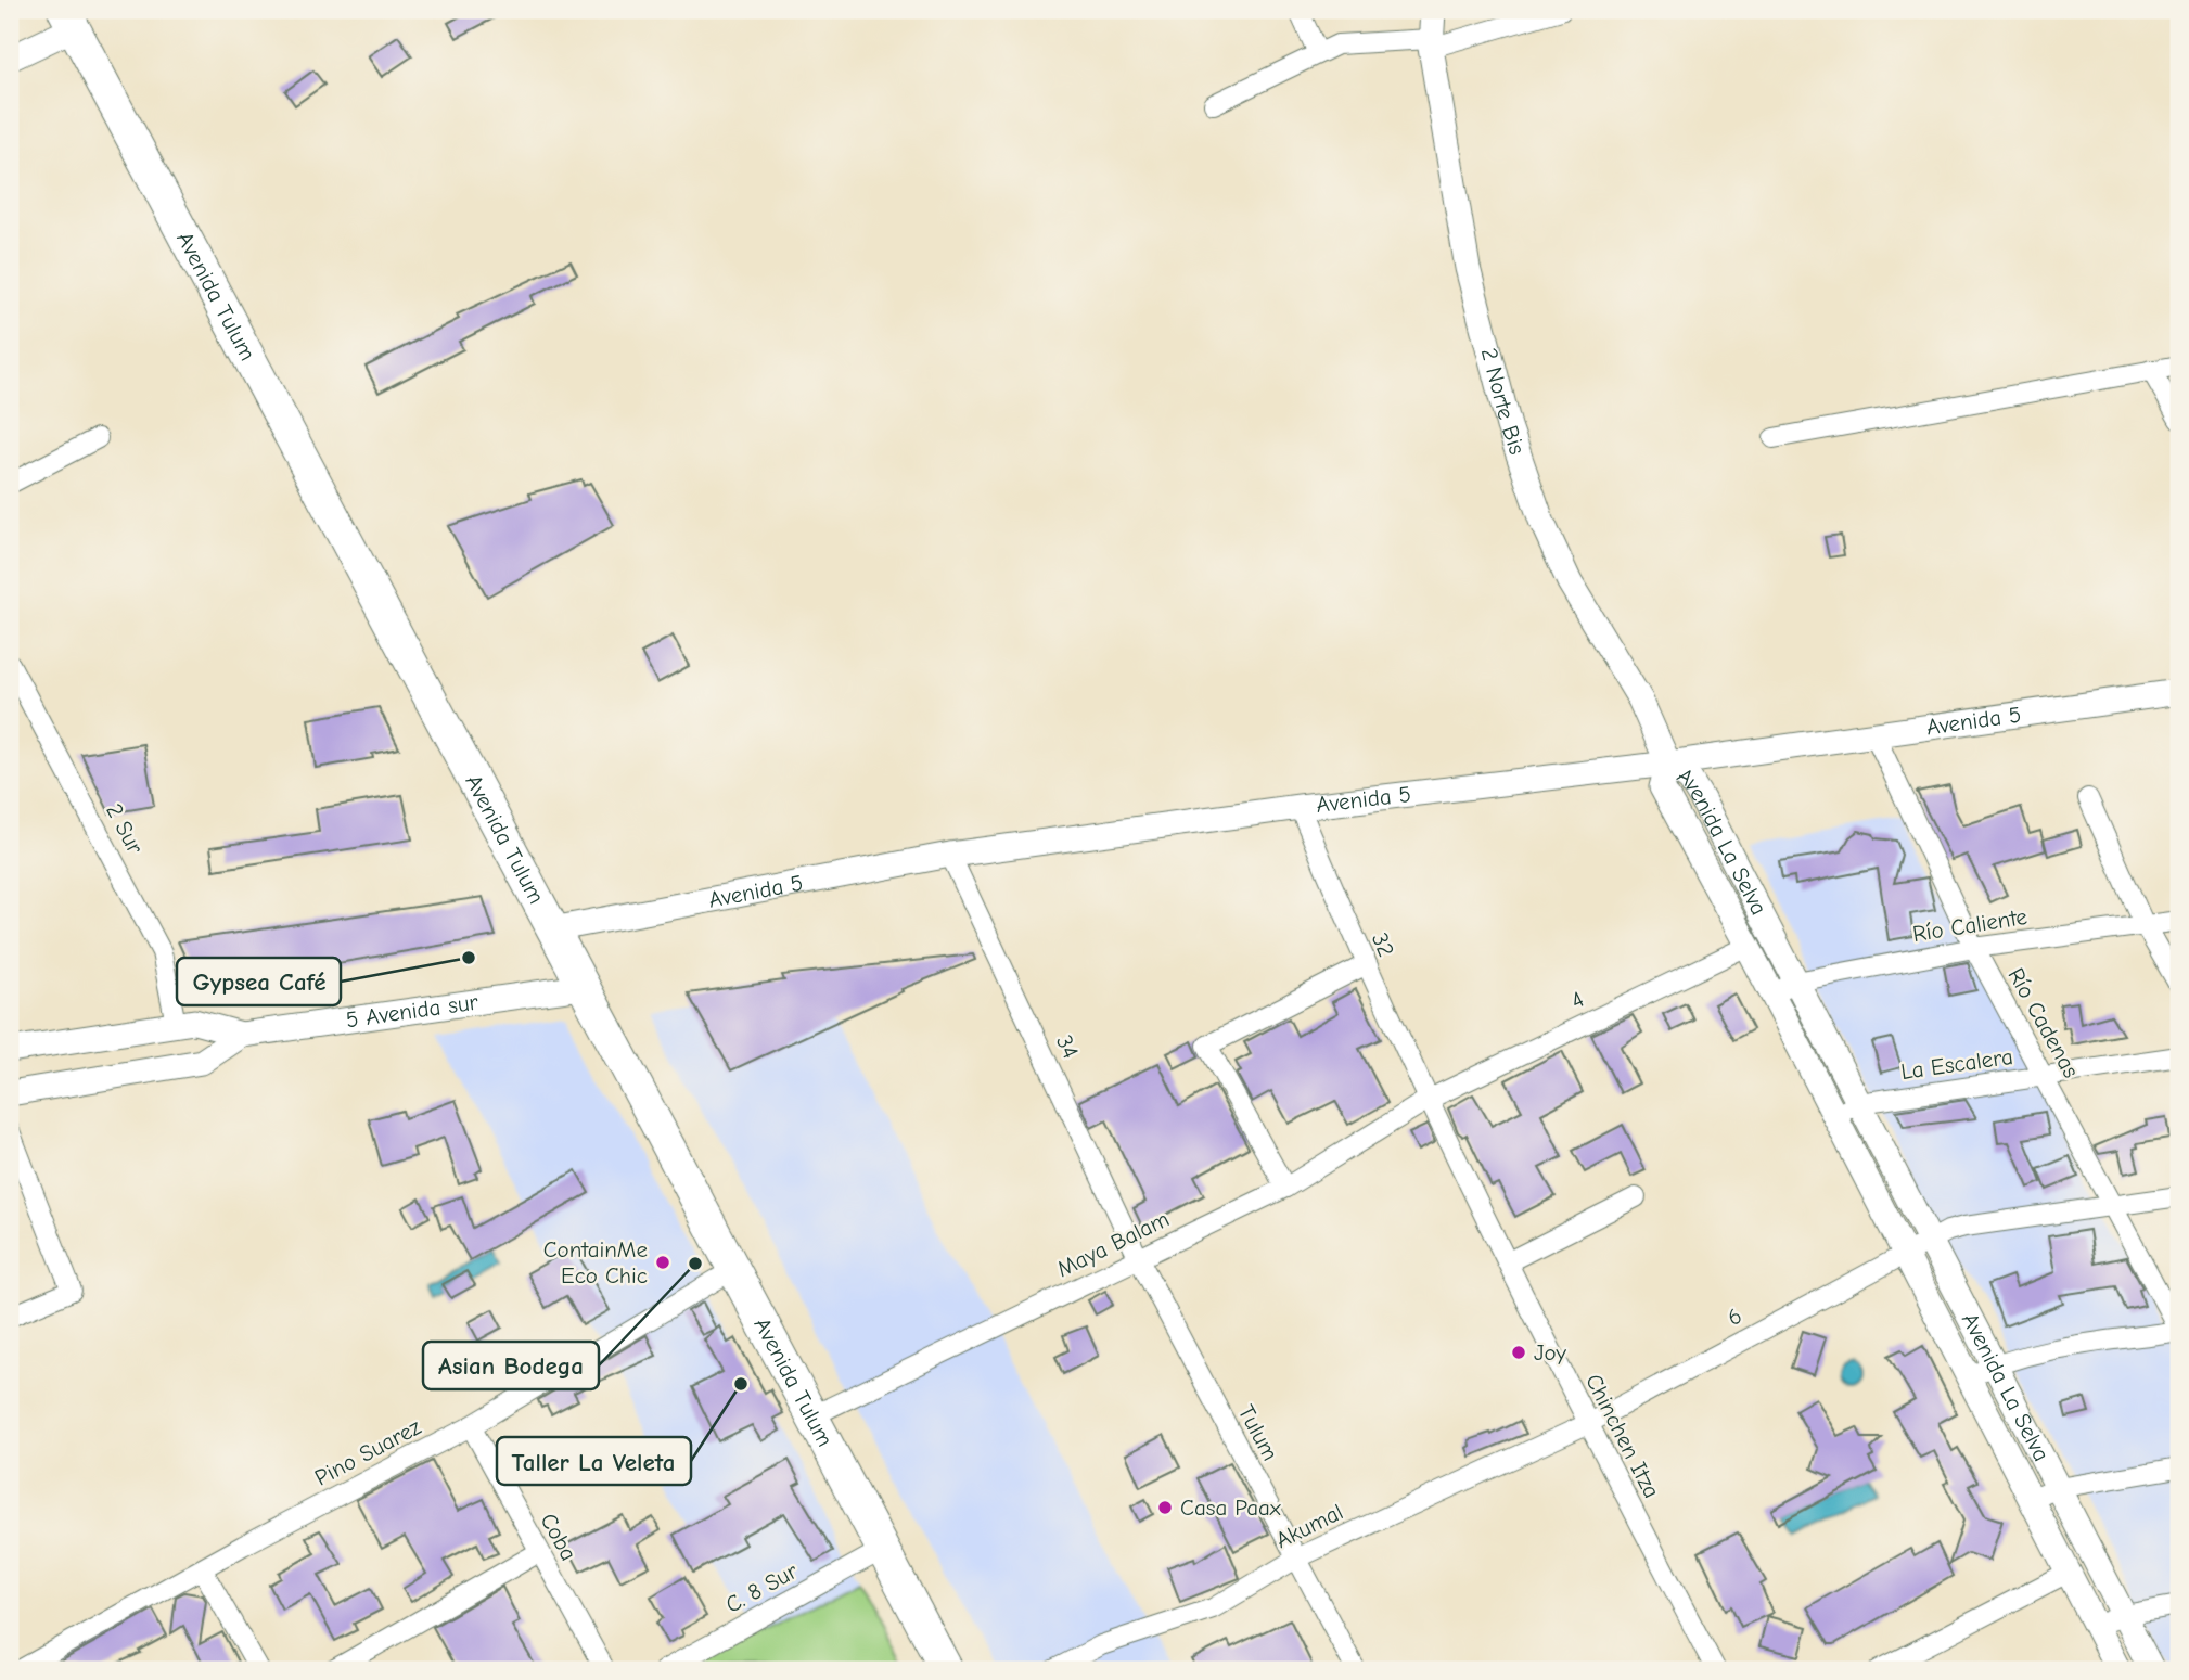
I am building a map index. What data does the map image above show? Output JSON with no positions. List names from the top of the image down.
{
  "streets": {
    "highway": ["Avenida Tulum"],
    "street": [
      "2 Norte Bis",
      "Avenida 5",
      "2 Sur",
      "Avenida La Selva",
      "Río Caliente",
      "32",
      "4",
      "5 Avenida sur",
      "Río Cadenas",
      "34",
      "La Escalera",
      "Maya Balam",
      "6",
      "Tulum",
      "Chinchen Itza",
      "Pino Suarez",
      "Akumal",
      "Coba",
      "C. 8 Sur"
    ]
  },
  "crossings": [
    ["Avenida Tulum", "Avenida 5"],
    ["Avenida Tulum", "5 Avenida sur"],
    ["Avenida Tulum", "Maya Balam"],
    ["Avenida Tulum", "Pino Suarez"],
    ["Avenida Tulum", "C. 8 Sur"],
    ["2 Norte Bis", "Avenida 5"],
    ["2 Norte Bis", "Avenida La Selva"],
    ["Avenida 5", "Avenida La Selva"],
    ["Avenida 5", "32"],
    ["Avenida 5", "Río Cadenas"],
    ["Avenida 5", "34"],
    ["Avenida La Selva", "Río Caliente"],
    ["Avenida La Selva", "4"],
    ["Avenida La Selva", "La Escalera"],
    ["Avenida La Selva", "6"],
    ["Río Caliente", "Río Cadenas"],
    ["32", "4"],
    ["32", "Maya Balam"],
    ["32", "Chinchen Itza"],
    ["4", "Maya Balam"],
    ["4", "Chinchen Itza"],
    ["Río Cadenas", "La Escalera"],
    ["Río Cadenas", "6"],
    ["34", "Maya Balam"],
    ["34", "Tulum"],
    ["Maya Balam", "Tulum"],
    ["Maya Balam", "Chinchen Itza"],
    ["6", "Chinchen Itza"],
    ["6", "Akumal"],
    ["Tulum", "Akumal"],
    ["Chinchen Itza", "Akumal"],
    ["Pino Suarez", "Coba"]
  ],
  "places": [
    "Gypsea Café",
    "ContainMe Eco Chic",
    "Asian Bodega",
    "Joy",
    "Taller La Veleta",
    "Casa Paax"
  ]
}
